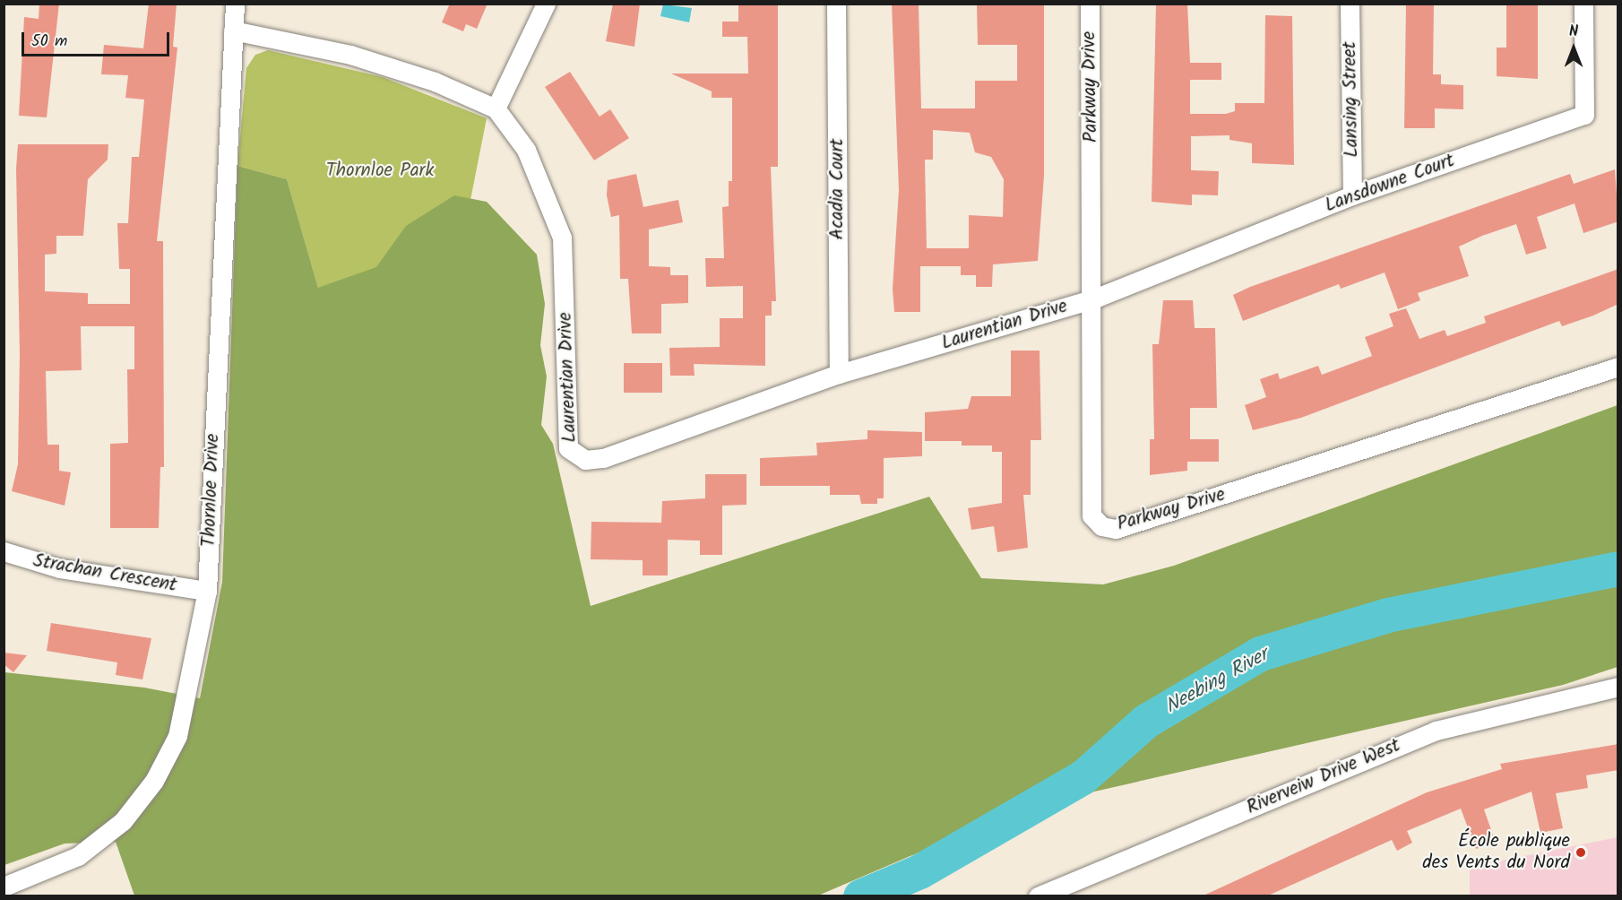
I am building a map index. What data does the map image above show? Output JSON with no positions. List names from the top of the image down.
{
  "streets": {
    "street": [
      "Parkway Drive",
      "Lansing Street",
      "Lansdowne Court",
      "Acadia Court",
      "Laurentian Drive",
      "Thornloe Drive",
      "Strachan Crescent",
      "Riverveiw Drive West"
    ]
  },
  "crossings": [
    ["Parkway Drive", "Lansdowne Court"],
    ["Parkway Drive", "Laurentian Drive"],
    ["Lansing Street", "Lansdowne Court"],
    ["Lansdowne Court", "Laurentian Drive"],
    ["Acadia Court", "Laurentian Drive"],
    ["Thornloe Drive", "Strachan Crescent"]
  ],
  "water": ["Neebing River"],
  "parks": ["Thornloe Park"],
  "places": ["École publique des Vents du Nord"],
  "scale_bar": "50 m",
  "north": "top"
}
